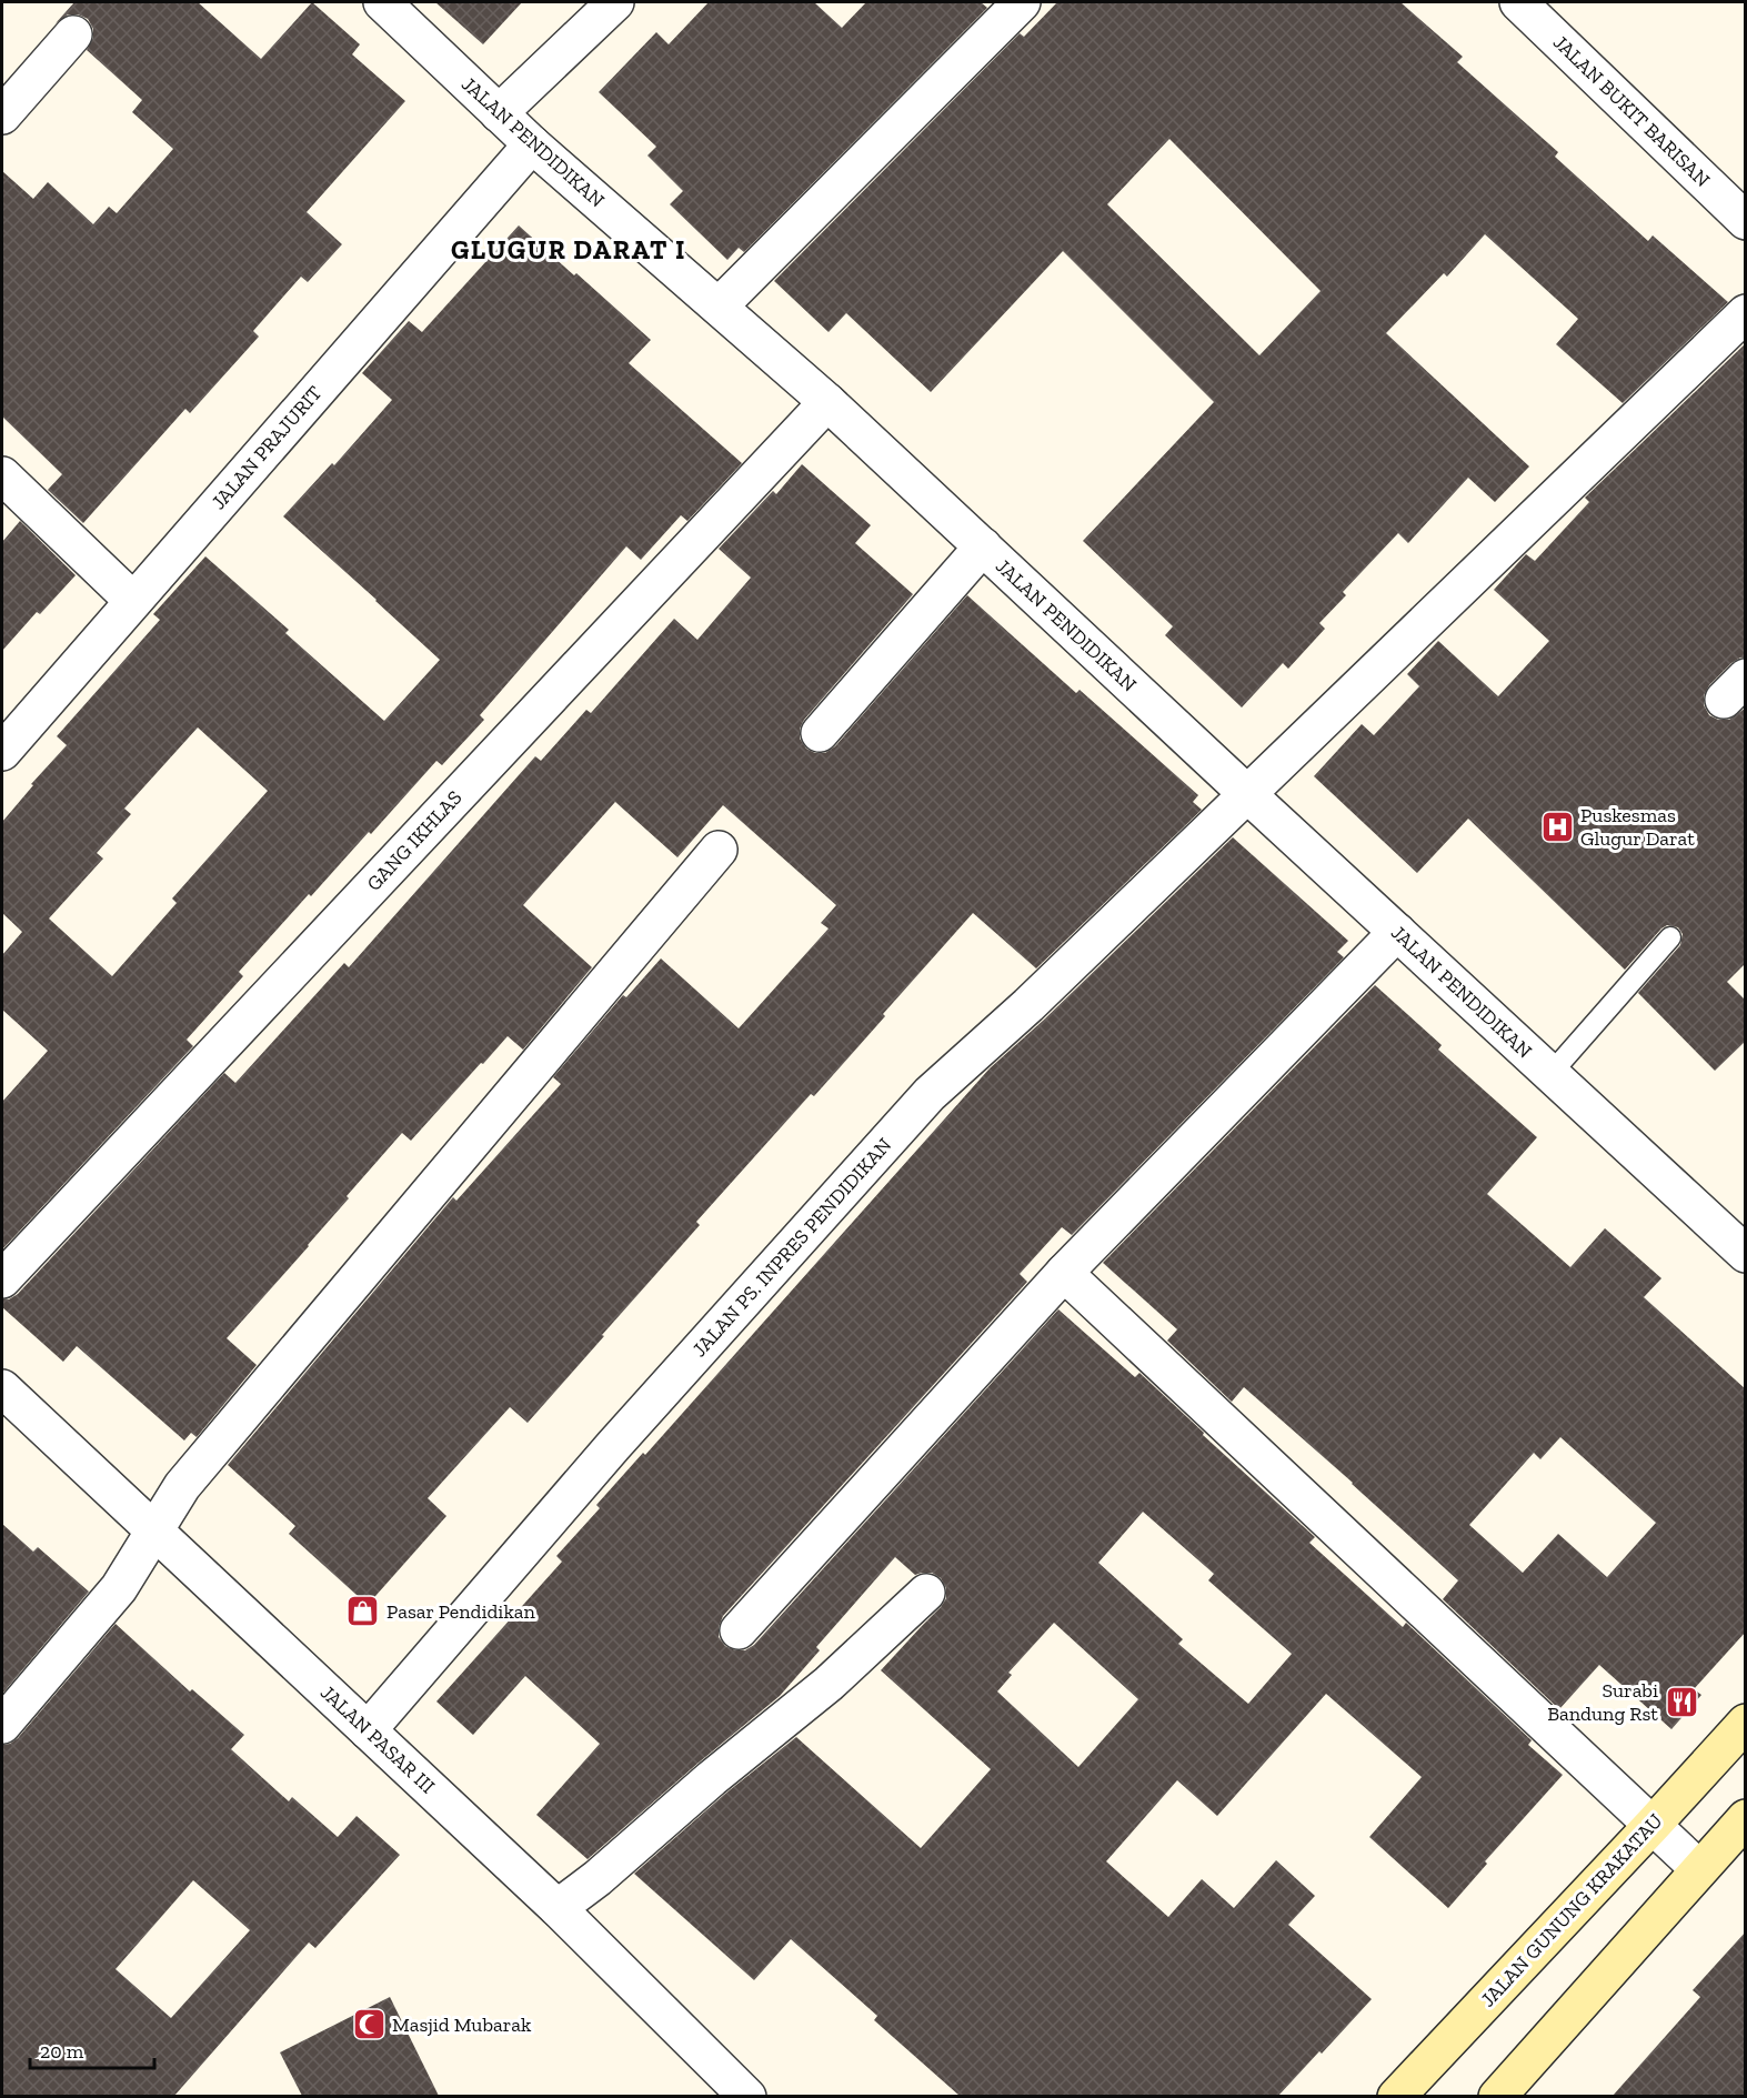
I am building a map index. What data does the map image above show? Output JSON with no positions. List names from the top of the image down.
{
  "streets": {
    "main road": ["JALAN GUNUNG KRAKATAU"],
    "street": [
      "JALAN BUKIT BARISAN",
      "JALAN PENDIDIKAN",
      "JALAN PRAJURIT",
      "GANG IKHLAS",
      "JALAN PS. INPRES PENDIDIKAN",
      "JALAN PASAR III"
    ]
  },
  "crossings": [
    ["JALAN PENDIDIKAN", "JALAN PRAJURIT"],
    ["JALAN PENDIDIKAN", "GANG IKHLAS"],
    ["JALAN PENDIDIKAN", "JALAN PS. INPRES PENDIDIKAN"],
    ["JALAN PS. INPRES PENDIDIKAN", "JALAN PASAR III"]
  ],
  "districts": ["GLUGUR DARAT I"],
  "places": {
    "hospital": ["Puskesmas Glugur Darat"],
    "shop": ["Pasar Pendidikan"],
    "restaurant": ["Surabi Bandung Rst"],
    "mosque": ["Masjid Mubarak"]
  },
  "scale_bar": "20 m"
}
